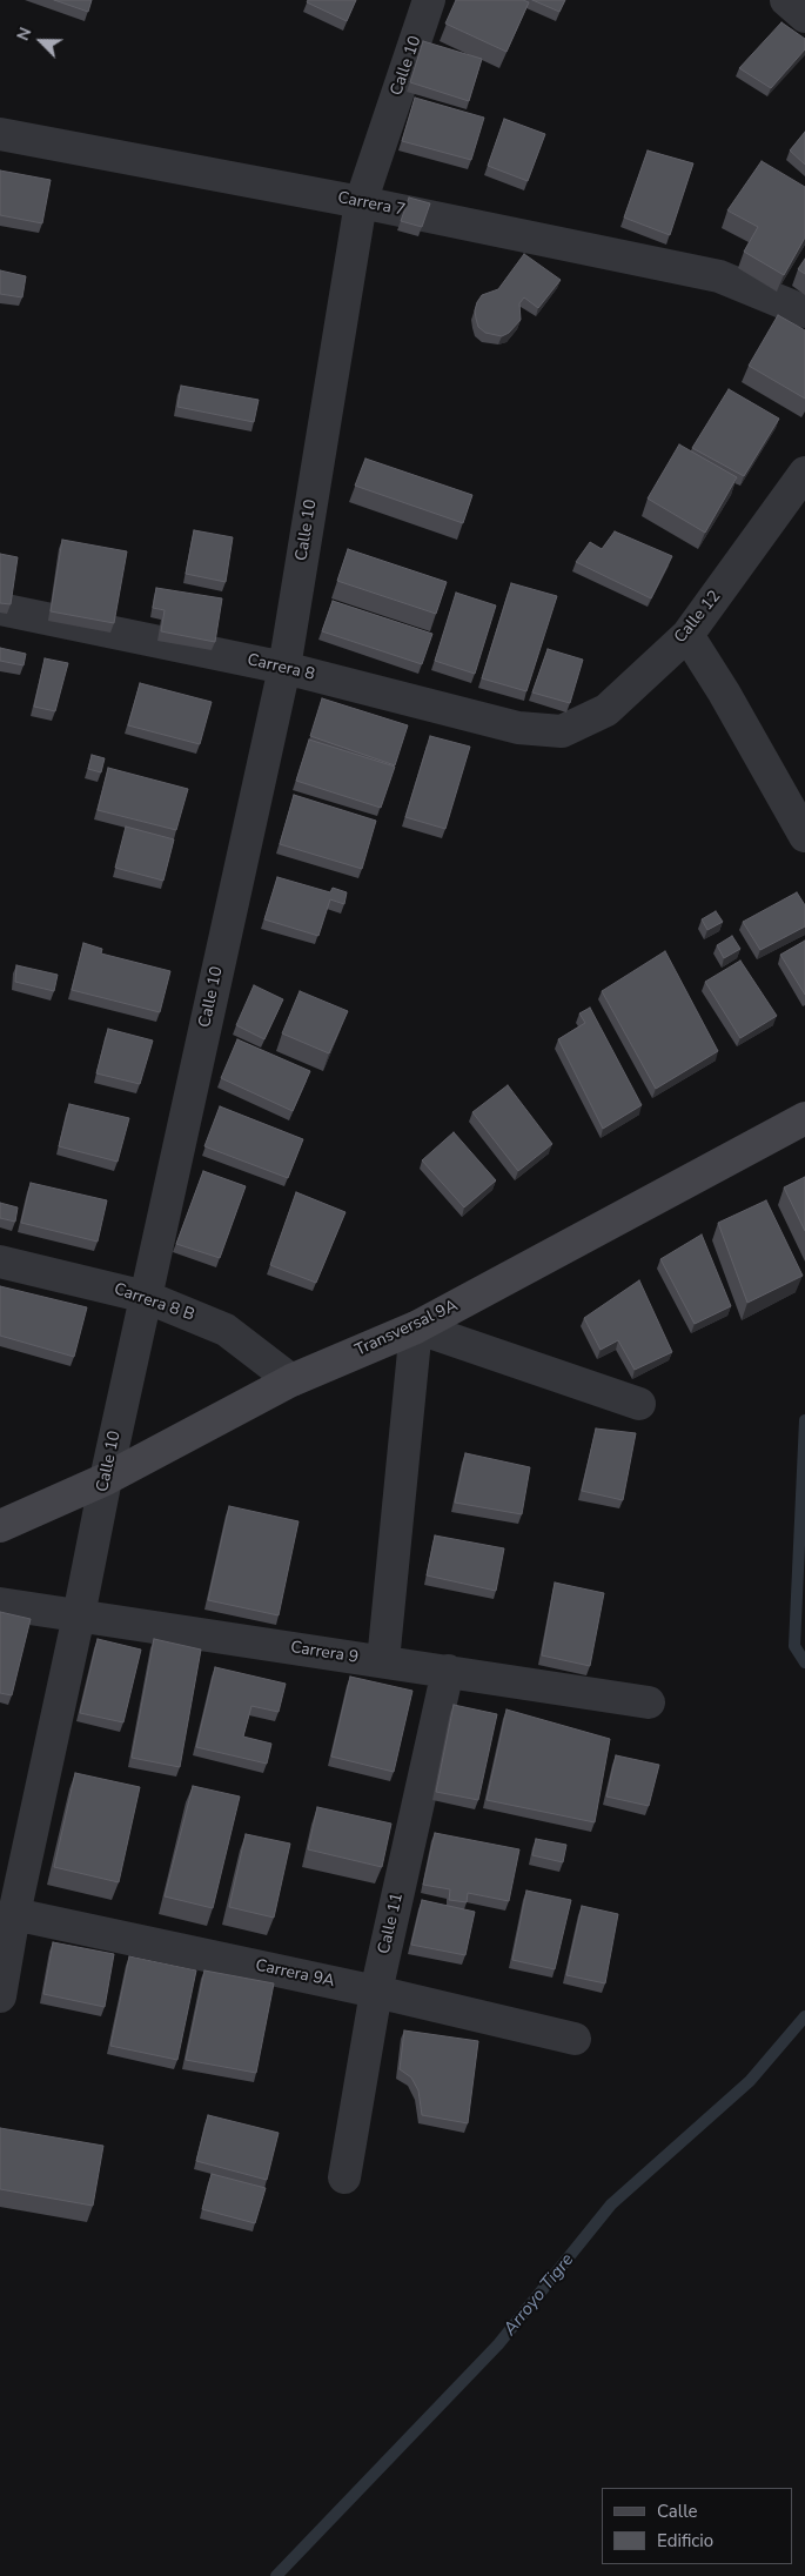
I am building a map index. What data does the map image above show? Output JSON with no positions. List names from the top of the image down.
{
  "streets": {
    "main road": ["Transversal 9A"],
    "street": [
      "Calle 10",
      "Carrera 7",
      "Calle 12",
      "Carrera 8",
      "Carrera 8 B",
      "Carrera 9",
      "Calle 11",
      "Carrera 9A"
    ]
  },
  "crossings": [
    ["Calle 10", "Carrera 7"],
    ["Calle 10", "Carrera 8"],
    ["Calle 10", "Carrera 8 B"],
    ["Calle 10", "Transversal 9A"],
    ["Calle 10", "Carrera 9"],
    ["Calle 10", "Carrera 9A"],
    ["Calle 12", "Carrera 8"],
    ["Carrera 8 B", "Transversal 9A"],
    ["Carrera 9", "Calle 11"],
    ["Calle 11", "Carrera 9A"]
  ],
  "water": ["Arroyo Tigre"],
  "legend": ["Calle", "Edificio"],
  "north": "top left"
}
